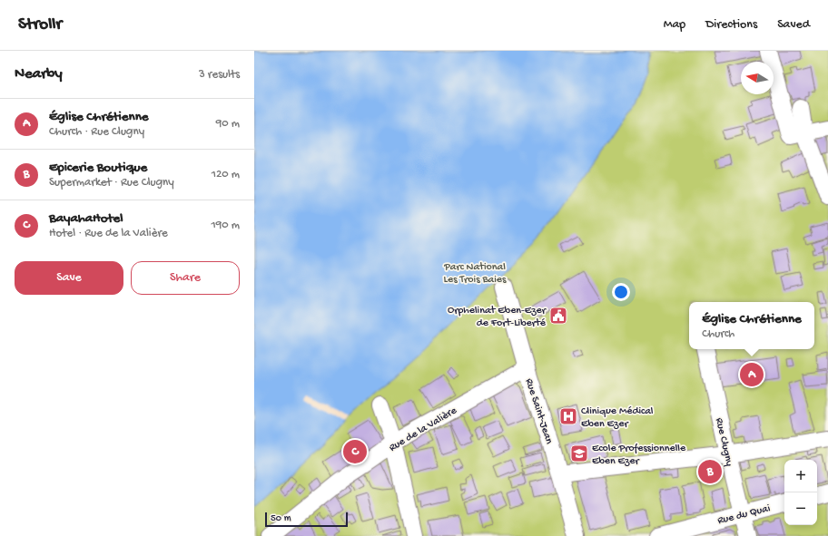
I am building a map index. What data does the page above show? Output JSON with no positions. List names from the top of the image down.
{
  "streets": {
    "street": [
      "Rue Saint-Jean",
      "Rue de la Valière",
      "Rue Clugny",
      "Rue du Quai"
    ]
  },
  "crossings": [
    ["Rue Saint-Jean", "Rue de la Valière"],
    ["Rue Clugny", "Rue du Quai"]
  ],
  "parks": ["Parc National Les Trois Baies"],
  "places": {
    "public building": ["Orphelinat Eben-Ezer de Fort-Liberté"],
    "hospital": ["Clinique Médical Eben Ezer"],
    "school or university": ["Ecole Professionnelle Eben Ezer"]
  },
  "scale_bar": "50 m",
  "north": "left",
  "page": {
    "header": "Strollr",
    "nav": ["Map", "Directions", "Saved"],
    "heading": ["Nearby", "3 results"],
    "list": [
      {
        "mark": "A",
        "name": "Église Chrétienne",
        "note": "Church · Rue Clugny",
        "value": "90 m"
      },
      {
        "mark": "B",
        "name": "Epicerie Boutique",
        "note": "Supermarket · Rue Clugny",
        "value": "120 m"
      },
      {
        "mark": "C",
        "name": "BayahaHotel",
        "note": "Hotel · Rue de la Valière",
        "value": "190 m"
      }
    ],
    "buttons": ["Save", "Share"],
    "popup": ["Église Chrétienne", "Church"],
    "pins": ["A", "C", "B"],
    "map_buttons": ["+", "−"],
    "scale": "50 m"
  }
}
